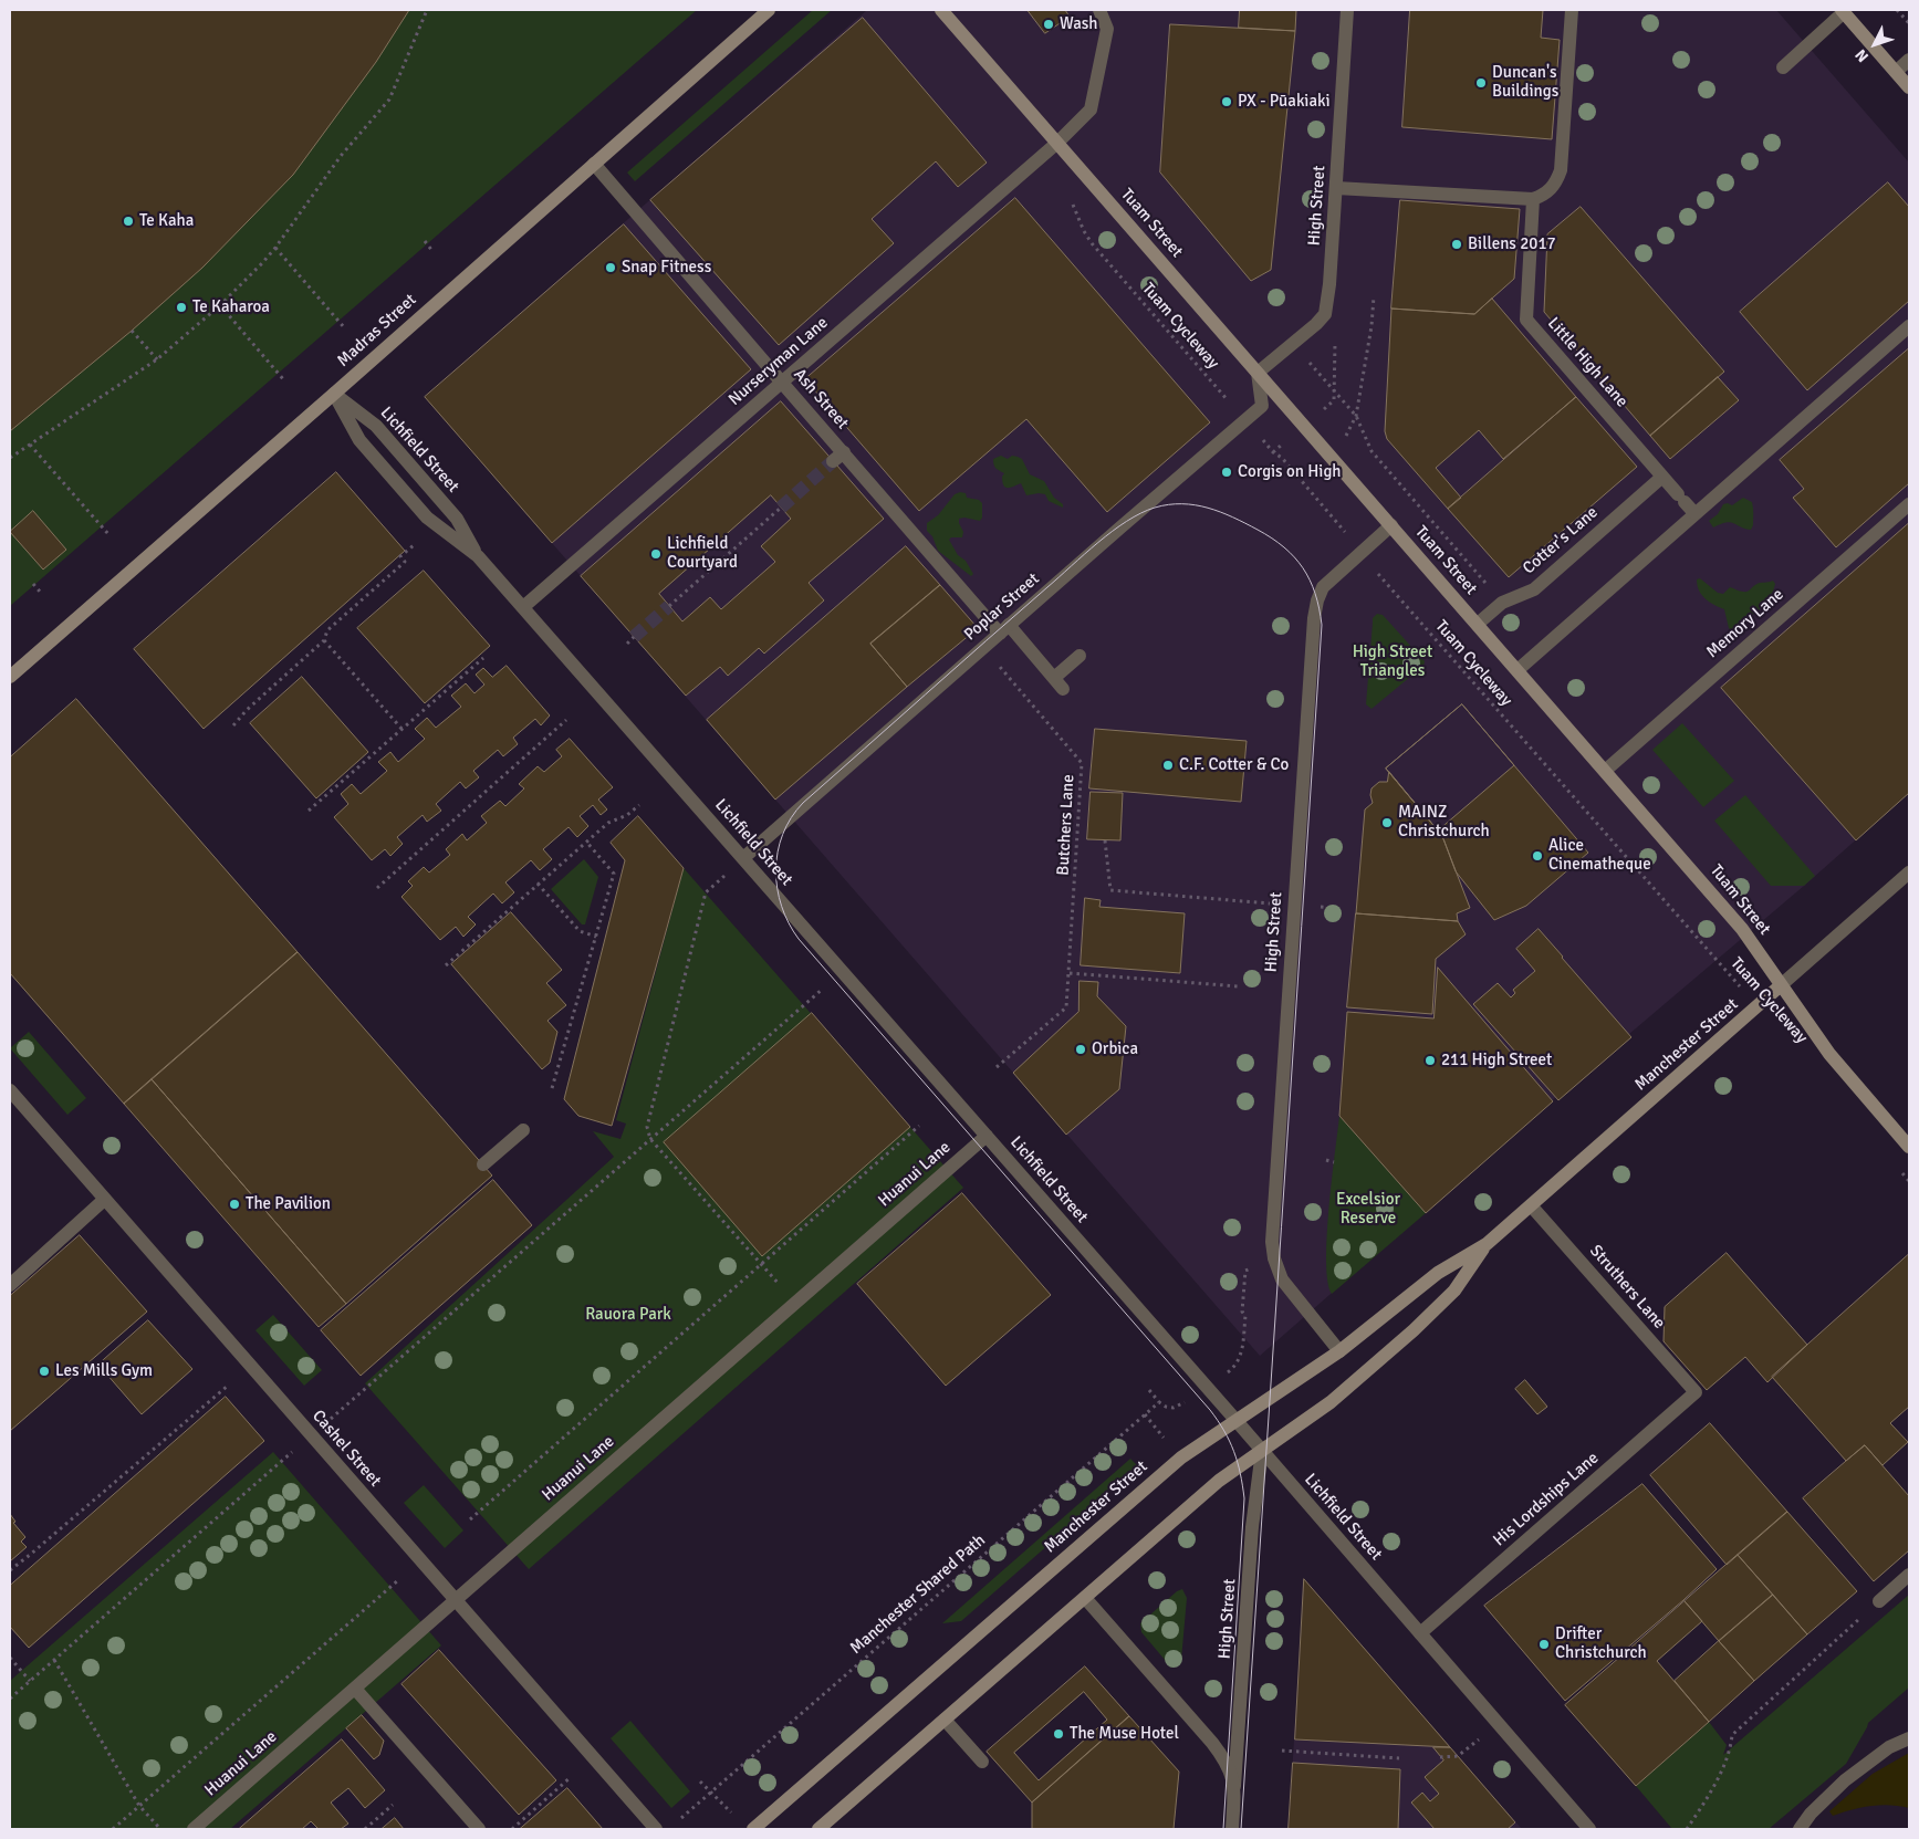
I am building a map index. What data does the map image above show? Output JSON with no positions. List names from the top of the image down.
{
  "streets": {
    "main road": ["Tuam Street", "Madras Street", "Manchester Street"],
    "street": [
      "High Street",
      "Nurseryman Lane",
      "Little High Lane",
      "Ash Street",
      "Lichfield Street",
      "Cotter's Lane",
      "Poplar Street",
      "Memory Lane",
      "Huanui Lane",
      "Struthers Lane",
      "Cashel Street",
      "His Lordships Lane"
    ],
    "path": ["Tuam Cycleway", "Butchers Lane", "Manchester Shared Path"]
  },
  "crossings": [
    ["High Street", "Tuam Street"],
    ["High Street", "Tuam Cycleway"],
    ["High Street", "Lichfield Street"],
    ["High Street", "Poplar Street"],
    ["High Street", "Manchester Street"],
    ["Tuam Street", "Nurseryman Lane"],
    ["Tuam Street", "Cotter's Lane"],
    ["Tuam Street", "Poplar Street"],
    ["Tuam Street", "Memory Lane"],
    ["Tuam Street", "Manchester Street"],
    ["Tuam Cycleway", "Poplar Street"],
    ["Tuam Cycleway", "Manchester Street"],
    ["Madras Street", "Ash Street"],
    ["Madras Street", "Lichfield Street"],
    ["Nurseryman Lane", "Ash Street"],
    ["Nurseryman Lane", "Lichfield Street"],
    ["Little High Lane", "Cotter's Lane"],
    ["Ash Street", "Poplar Street"],
    ["Lichfield Street", "Poplar Street"],
    ["Lichfield Street", "Manchester Street"],
    ["Lichfield Street", "Huanui Lane"],
    ["Lichfield Street", "His Lordships Lane"],
    ["Poplar Street", "Butchers Lane"],
    ["Manchester Street", "Struthers Lane"],
    ["Huanui Lane", "Cashel Street"],
    ["Struthers Lane", "His Lordships Lane"]
  ],
  "parks": ["High Street Triangles", "Excelsior Reserve", "Rauora Park"],
  "places": [
    "Wash",
    "Duncan's Buildings",
    "PX - Pūakiaki",
    "Te Kaha",
    "Billens 2017",
    "Snap Fitness",
    "Te Kaharoa",
    "Corgis on High",
    "Lichfield Courtyard",
    "C.F. Cotter & Co",
    "MAINZ Christchurch",
    "Alice Cinematheque",
    "Orbica",
    "211 High Street",
    "The Pavilion",
    "Les Mills Gym",
    "Drifter Christchurch",
    "The Muse Hotel"
  ],
  "north": "bottom left"
}
